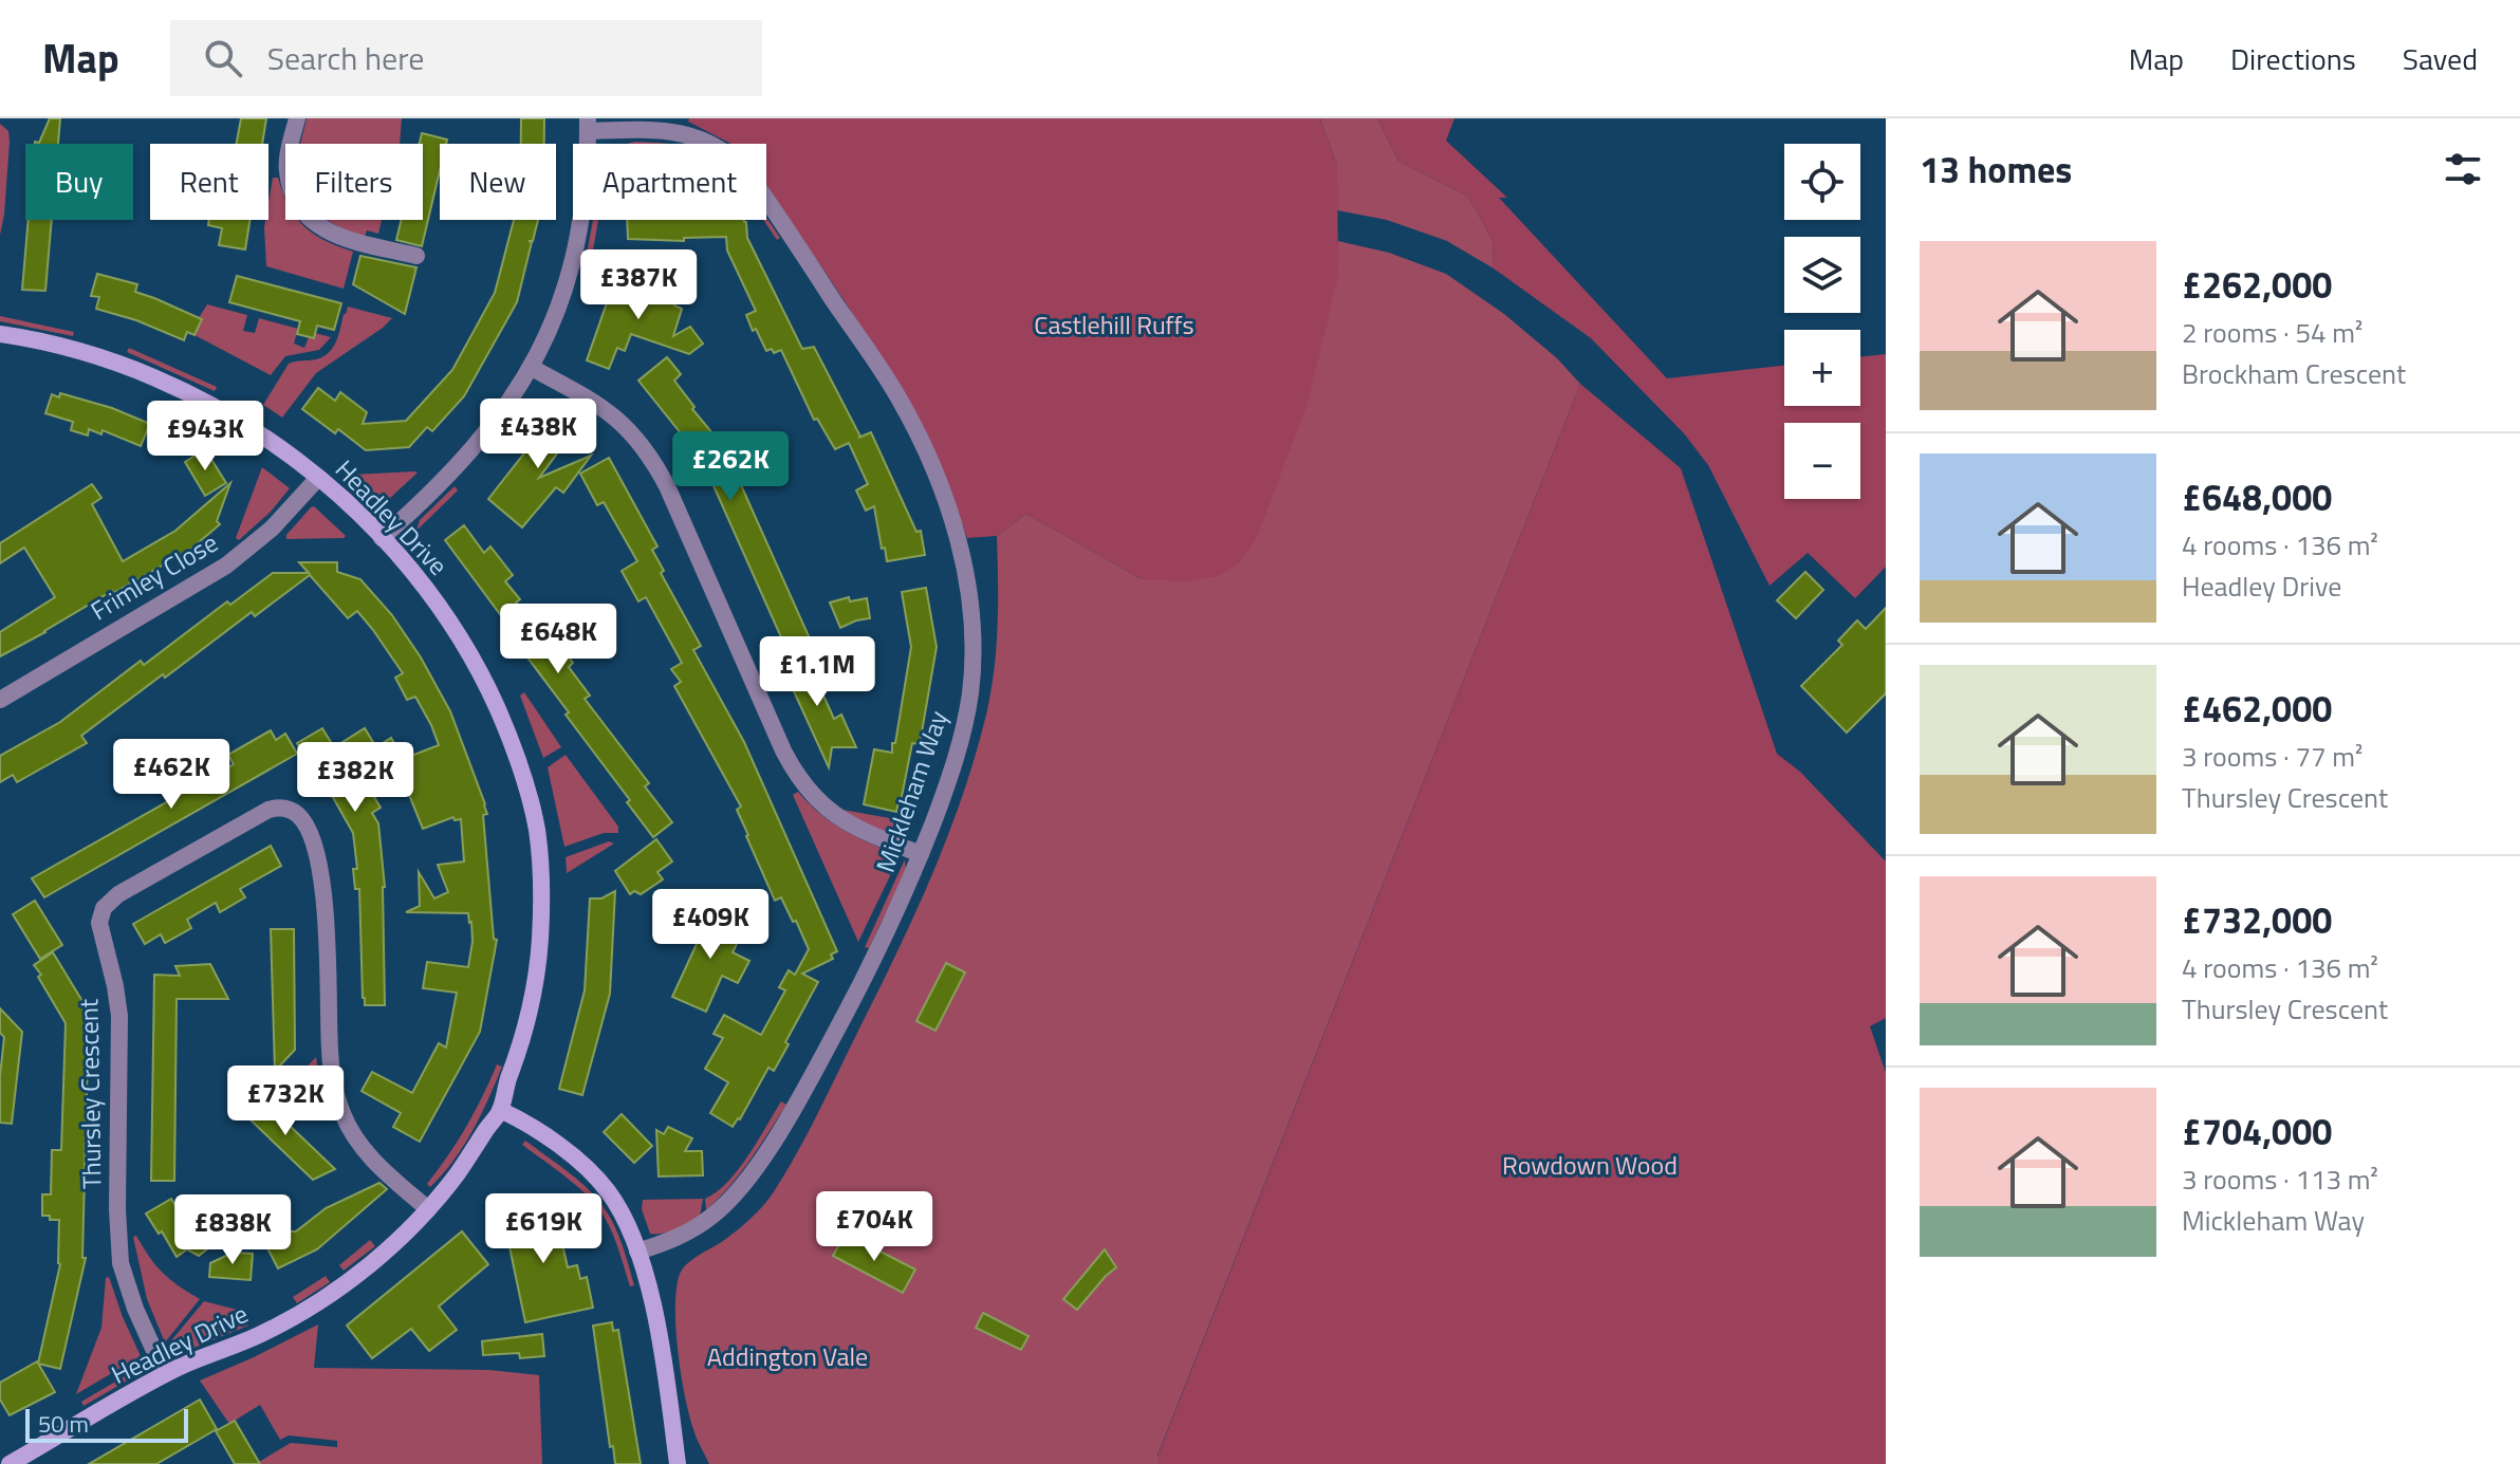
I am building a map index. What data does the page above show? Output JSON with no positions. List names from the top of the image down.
{
  "streets": {
    "street": [
      "Headley Drive",
      "Frimley Close",
      "Mickleham Way",
      "Thursley Crescent"
    ]
  },
  "crossings": [
    ["Headley Drive", "Frimley Close"],
    ["Headley Drive", "Thursley Crescent"]
  ],
  "parks": ["Castlehill Ruffs", "Rowdown Wood", "Addington Vale"],
  "scale_bar": "50 m",
  "page": {
    "header": "Map",
    "search": "Search here",
    "nav": ["Map", "Directions", "Saved"],
    "heading": "13 homes",
    "map_buttons": ["+", "−"],
    "chip": [
      "Buy",
      "Rent",
      "Filters",
      "New",
      "Apartment"
    ],
    "list": [
      {
        "name": "£262,000",
        "note": "2 rooms · 54 m² · Brockham Crescent"
      },
      {
        "name": "£648,000",
        "note": "4 rooms · 136 m² · Headley Drive"
      },
      {
        "name": "£462,000",
        "note": "3 rooms · 77 m² · Thursley Crescent"
      },
      {
        "name": "£732,000",
        "note": "4 rooms · 136 m² · Thursley Crescent"
      },
      {
        "name": "£704,000",
        "note": "3 rooms · 113 m² · Mickleham Way"
      }
    ],
    "price": [
      "£387K",
      "£438K",
      "£943K",
      "£262K",
      "£648K",
      "£1.1M",
      "£462K",
      "£382K",
      "£409K",
      "£732K",
      "£704K",
      "£619K",
      "£838K"
    ],
    "scale": "50 m"
  }
}
